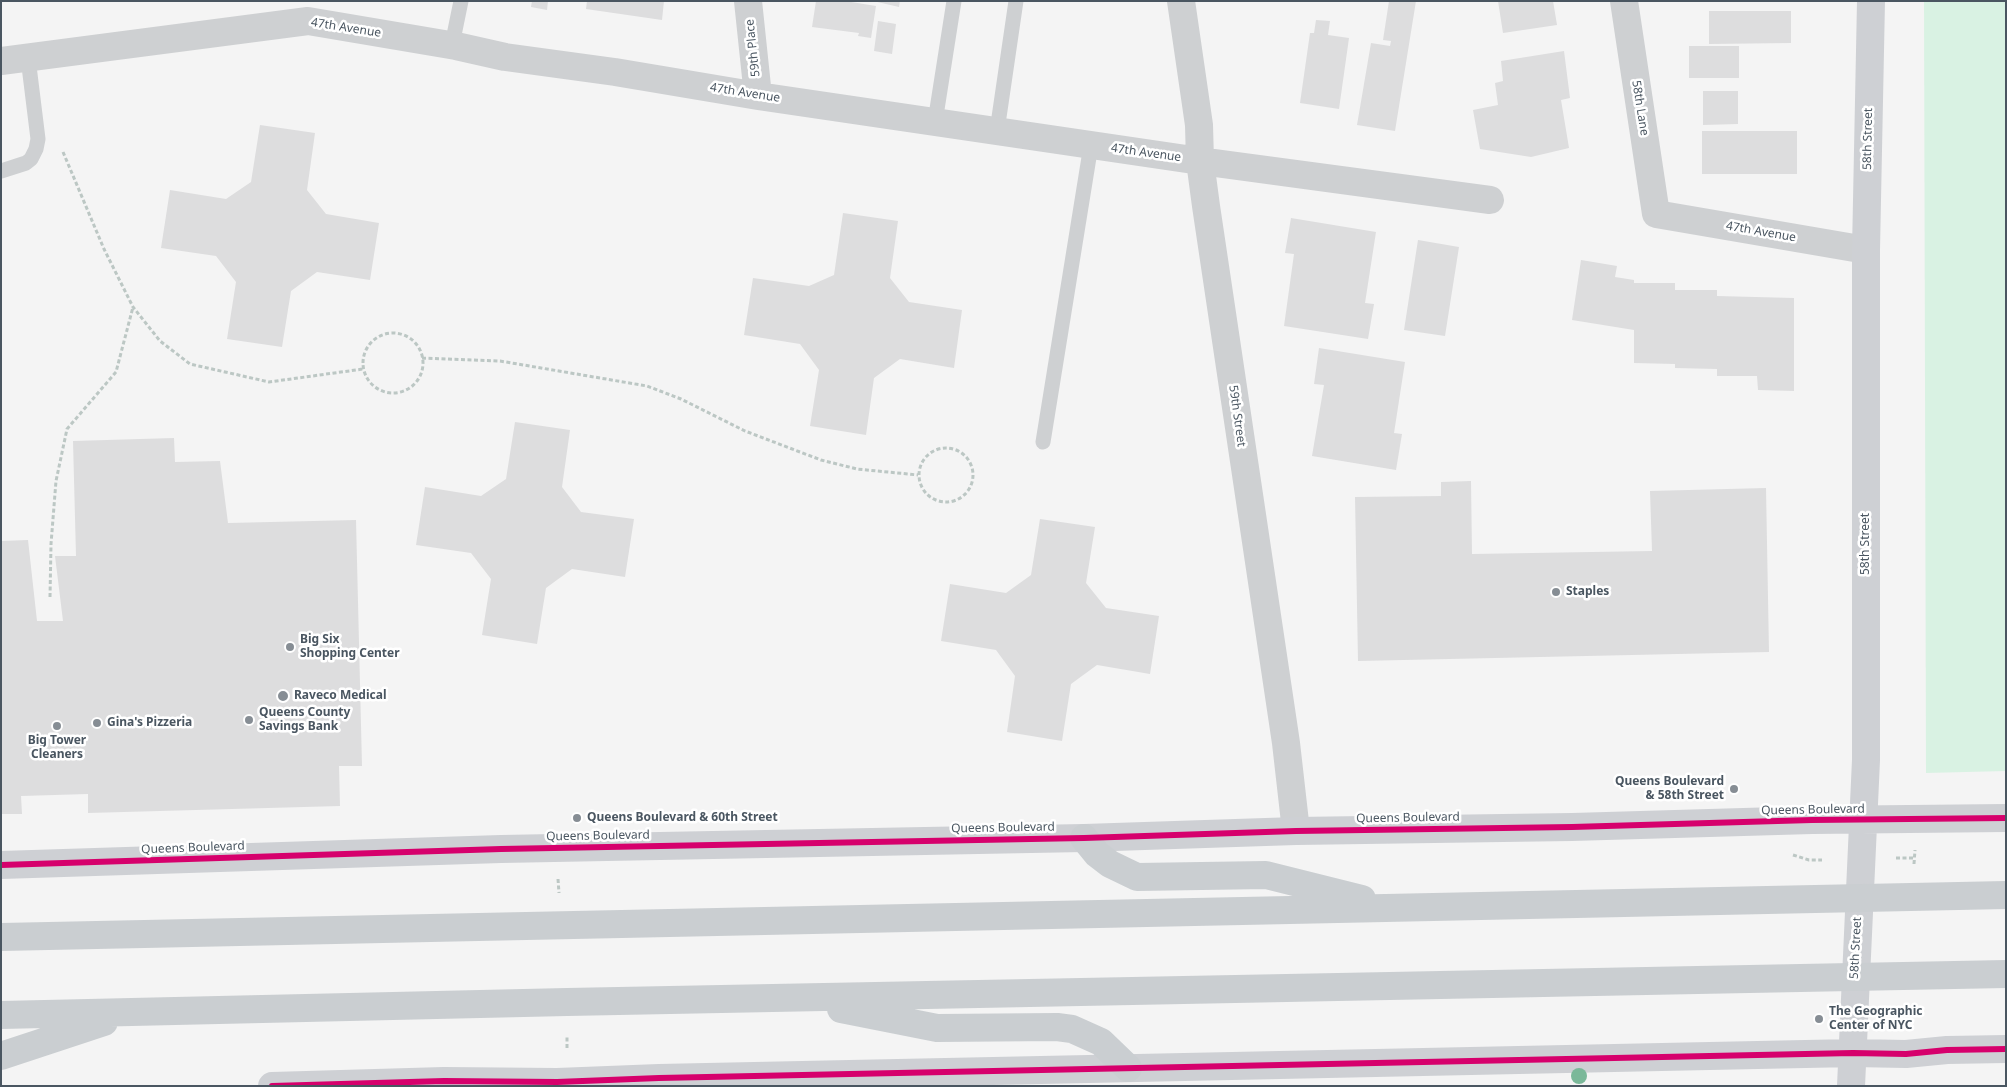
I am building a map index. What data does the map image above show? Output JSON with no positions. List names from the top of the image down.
{
  "streets": {
    "street": [
      "47th Avenue",
      "59th Place",
      "58th Lane",
      "58th Street",
      "59th Street",
      "Queens Boulevard"
    ]
  },
  "crossings": [
    ["47th Avenue", "59th Place"],
    ["47th Avenue", "58th Lane"],
    ["47th Avenue", "58th Street"],
    ["47th Avenue", "59th Street"],
    ["58th Street", "Queens Boulevard"],
    ["59th Street", "Queens Boulevard"]
  ],
  "places": [
    "Staples",
    "Big Six Shopping Center",
    "Raveco Medical",
    "Queens County Savings Bank",
    "Gina's Pizzeria",
    "Big Tower Cleaners",
    "Queens Boulevard & 58th Street",
    "Queens Boulevard & 60th Street",
    "The Geographic Center of NYC"
  ]
}
